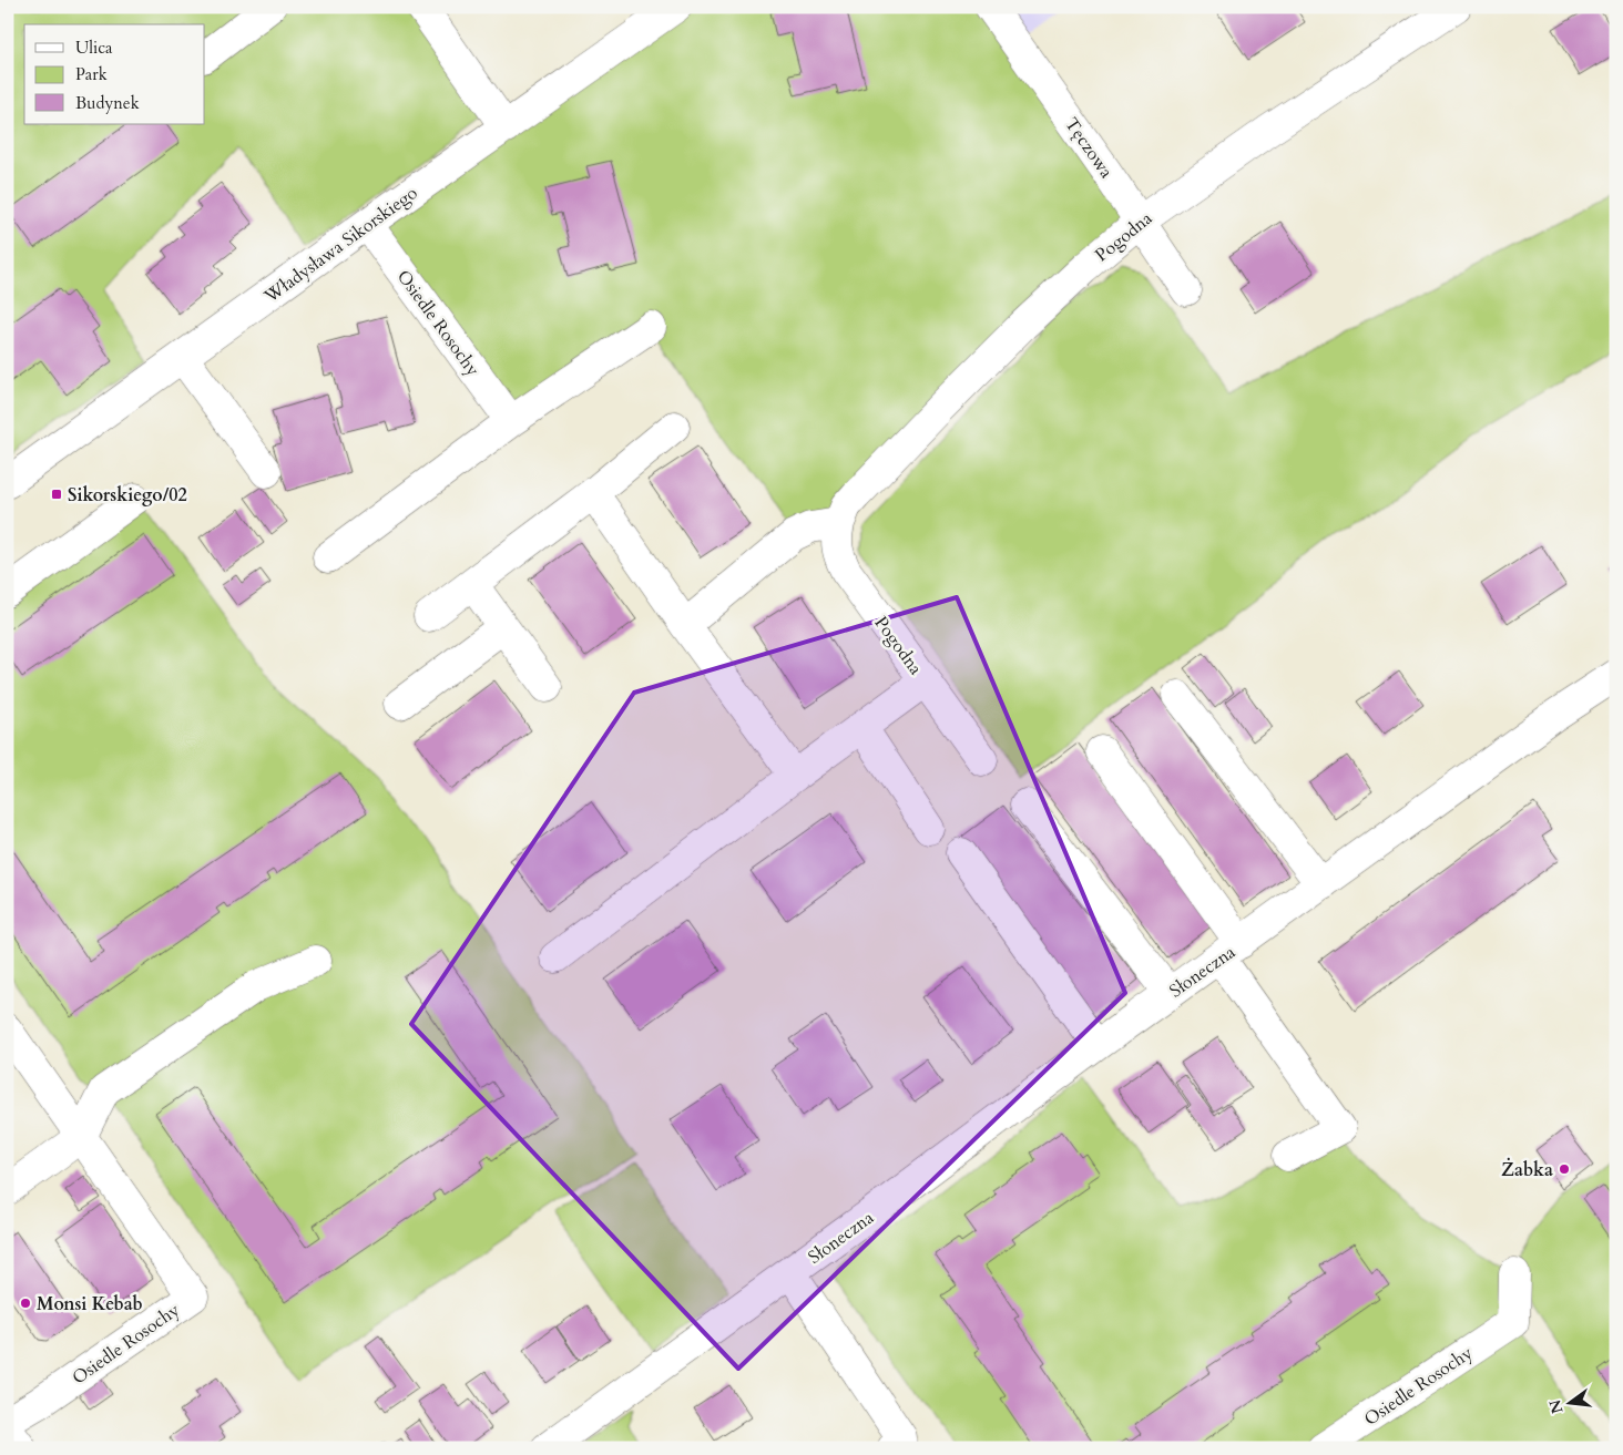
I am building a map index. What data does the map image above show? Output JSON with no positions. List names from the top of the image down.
{
  "streets": {
    "street": [
      "Tęczowa",
      "Pogodna",
      "Władysława Sikorskiego",
      "Osiedle Rosochy",
      "Słoneczna"
    ]
  },
  "crossings": [
    ["Tęczowa", "Pogodna"],
    ["Władysława Sikorskiego", "Osiedle Rosochy"]
  ],
  "places": {
    "transit": ["Sikorskiego/02"],
    "other": ["Żabka", "Monsi Kebab"]
  },
  "legend": ["Ulica", "Park", "Budynek"],
  "north": "left"
}
